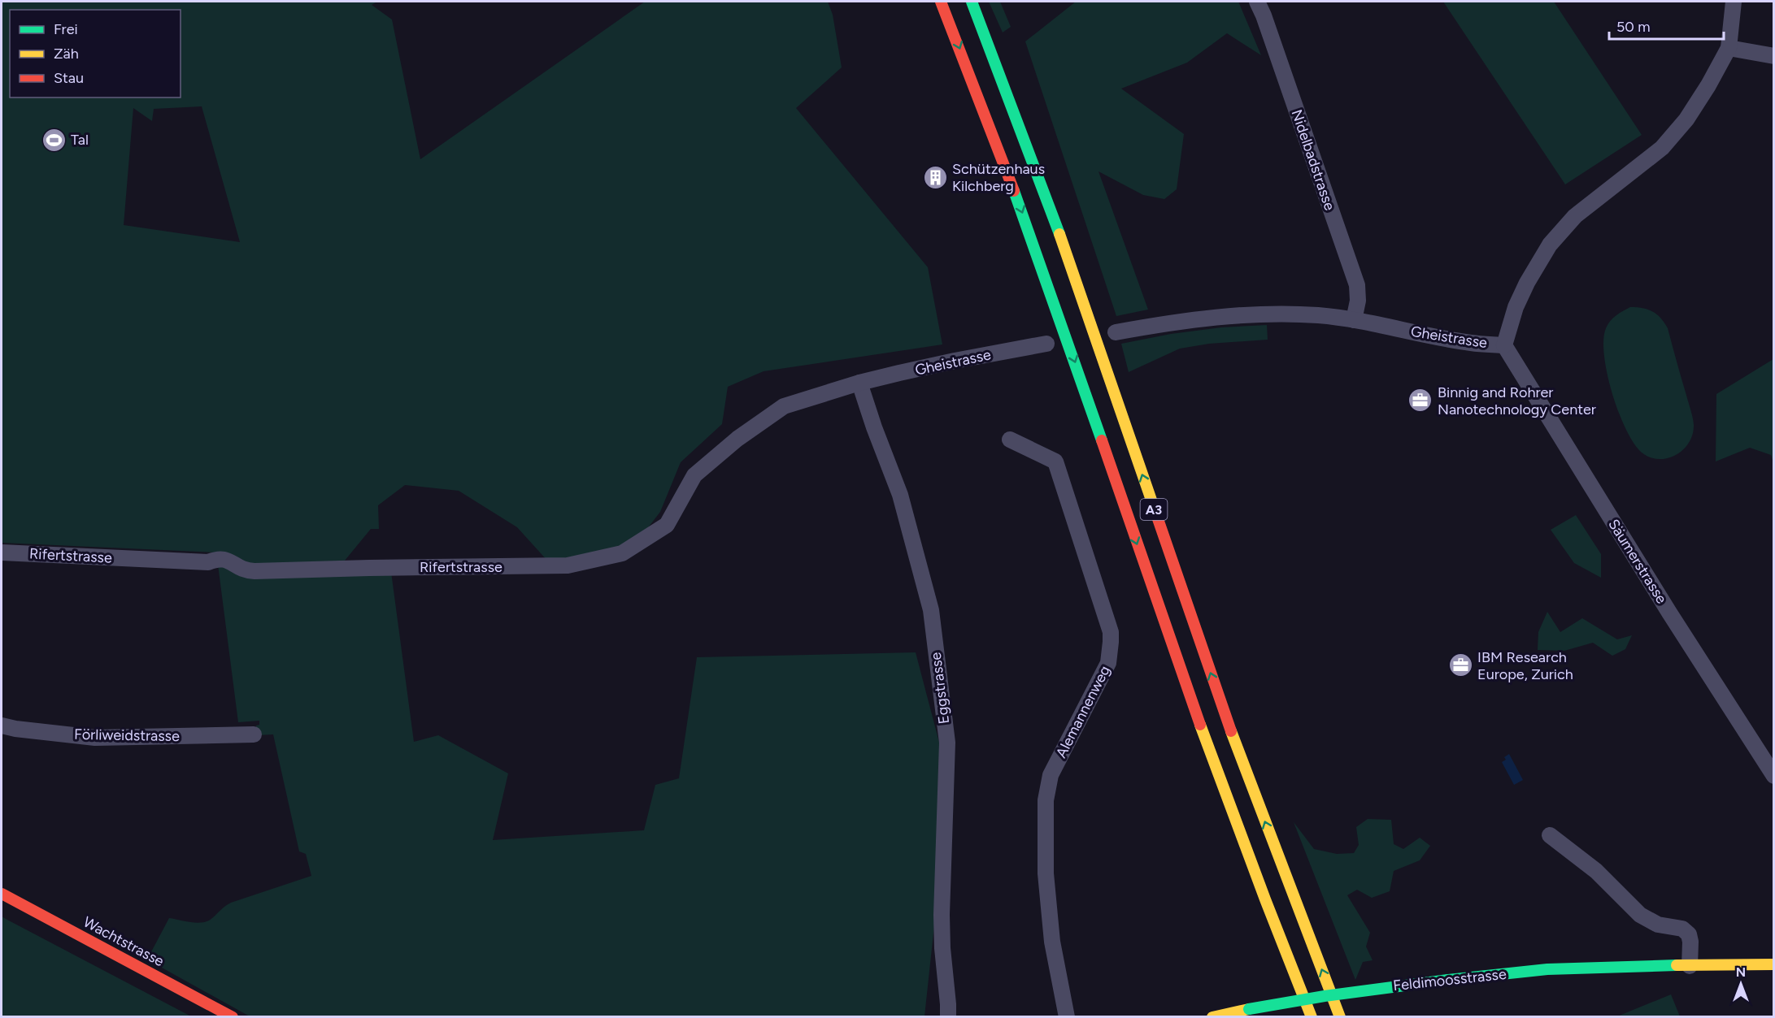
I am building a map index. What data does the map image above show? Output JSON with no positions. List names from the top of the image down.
{
  "streets": {
    "main road": ["A3", "Wachtstrasse", "Feldimoosstrasse"],
    "street": [
      "Nidelbadstrasse",
      "Gheistrasse",
      "Rifertstrasse",
      "Säumerstrasse",
      "Eggstrasse",
      "Alemannenweg",
      "Förliweidstrasse"
    ]
  },
  "crossings": [
    ["Nidelbadstrasse", "Gheistrasse"],
    ["Gheistrasse", "Rifertstrasse"],
    ["Gheistrasse", "Säumerstrasse"],
    ["Gheistrasse", "Eggstrasse"],
    ["Rifertstrasse", "Eggstrasse"]
  ],
  "places": {
    "sports": ["Tal"],
    "building": ["Schützenhaus Kilchberg"],
    "office": ["Binnig and Rohrer Nanotechnology Center", "IBM Research Europe, Zurich"]
  },
  "legend": ["Frei", "Zäh", "Stau"],
  "scale_bar": "50 m",
  "north": "top"
}
